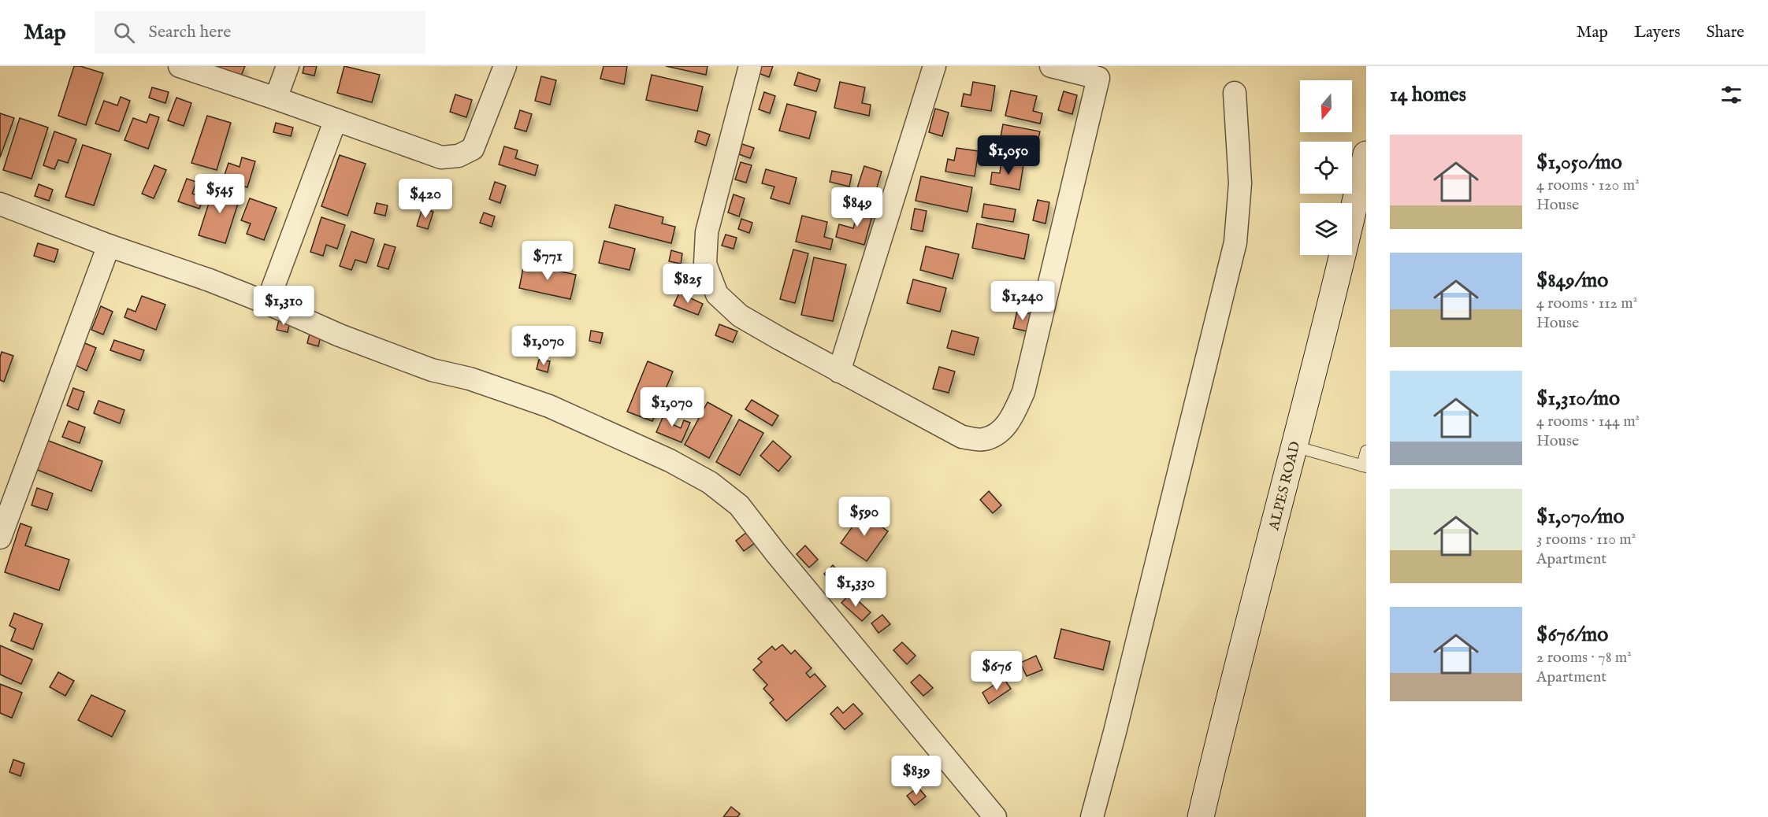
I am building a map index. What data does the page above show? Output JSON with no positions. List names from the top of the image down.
{
  "streets": {
    "street": ["ALPES ROAD"]
  },
  "north": "bottom",
  "page": {
    "header": "Map",
    "search": "Search here",
    "nav": ["Map", "Layers", "Share"],
    "heading": "14 homes",
    "list": [
      {
        "name": "$1,050/mo",
        "note": "4 rooms · 120 m² · House"
      },
      {
        "name": "$849/mo",
        "note": "4 rooms · 112 m² · House"
      },
      {
        "name": "$1,310/mo",
        "note": "4 rooms · 144 m² · House"
      },
      {
        "name": "$1,070/mo",
        "note": "3 rooms · 110 m² · Apartment"
      },
      {
        "name": "$676/mo",
        "note": "2 rooms · 78 m² · Apartment"
      }
    ],
    "price": [
      "$1,050",
      "$545",
      "$420",
      "$849",
      "$771",
      "$825",
      "$1,240",
      "$1,310",
      "$1,070",
      "$1,070",
      "$590",
      "$1,330",
      "$676",
      "$839"
    ]
  }
}
